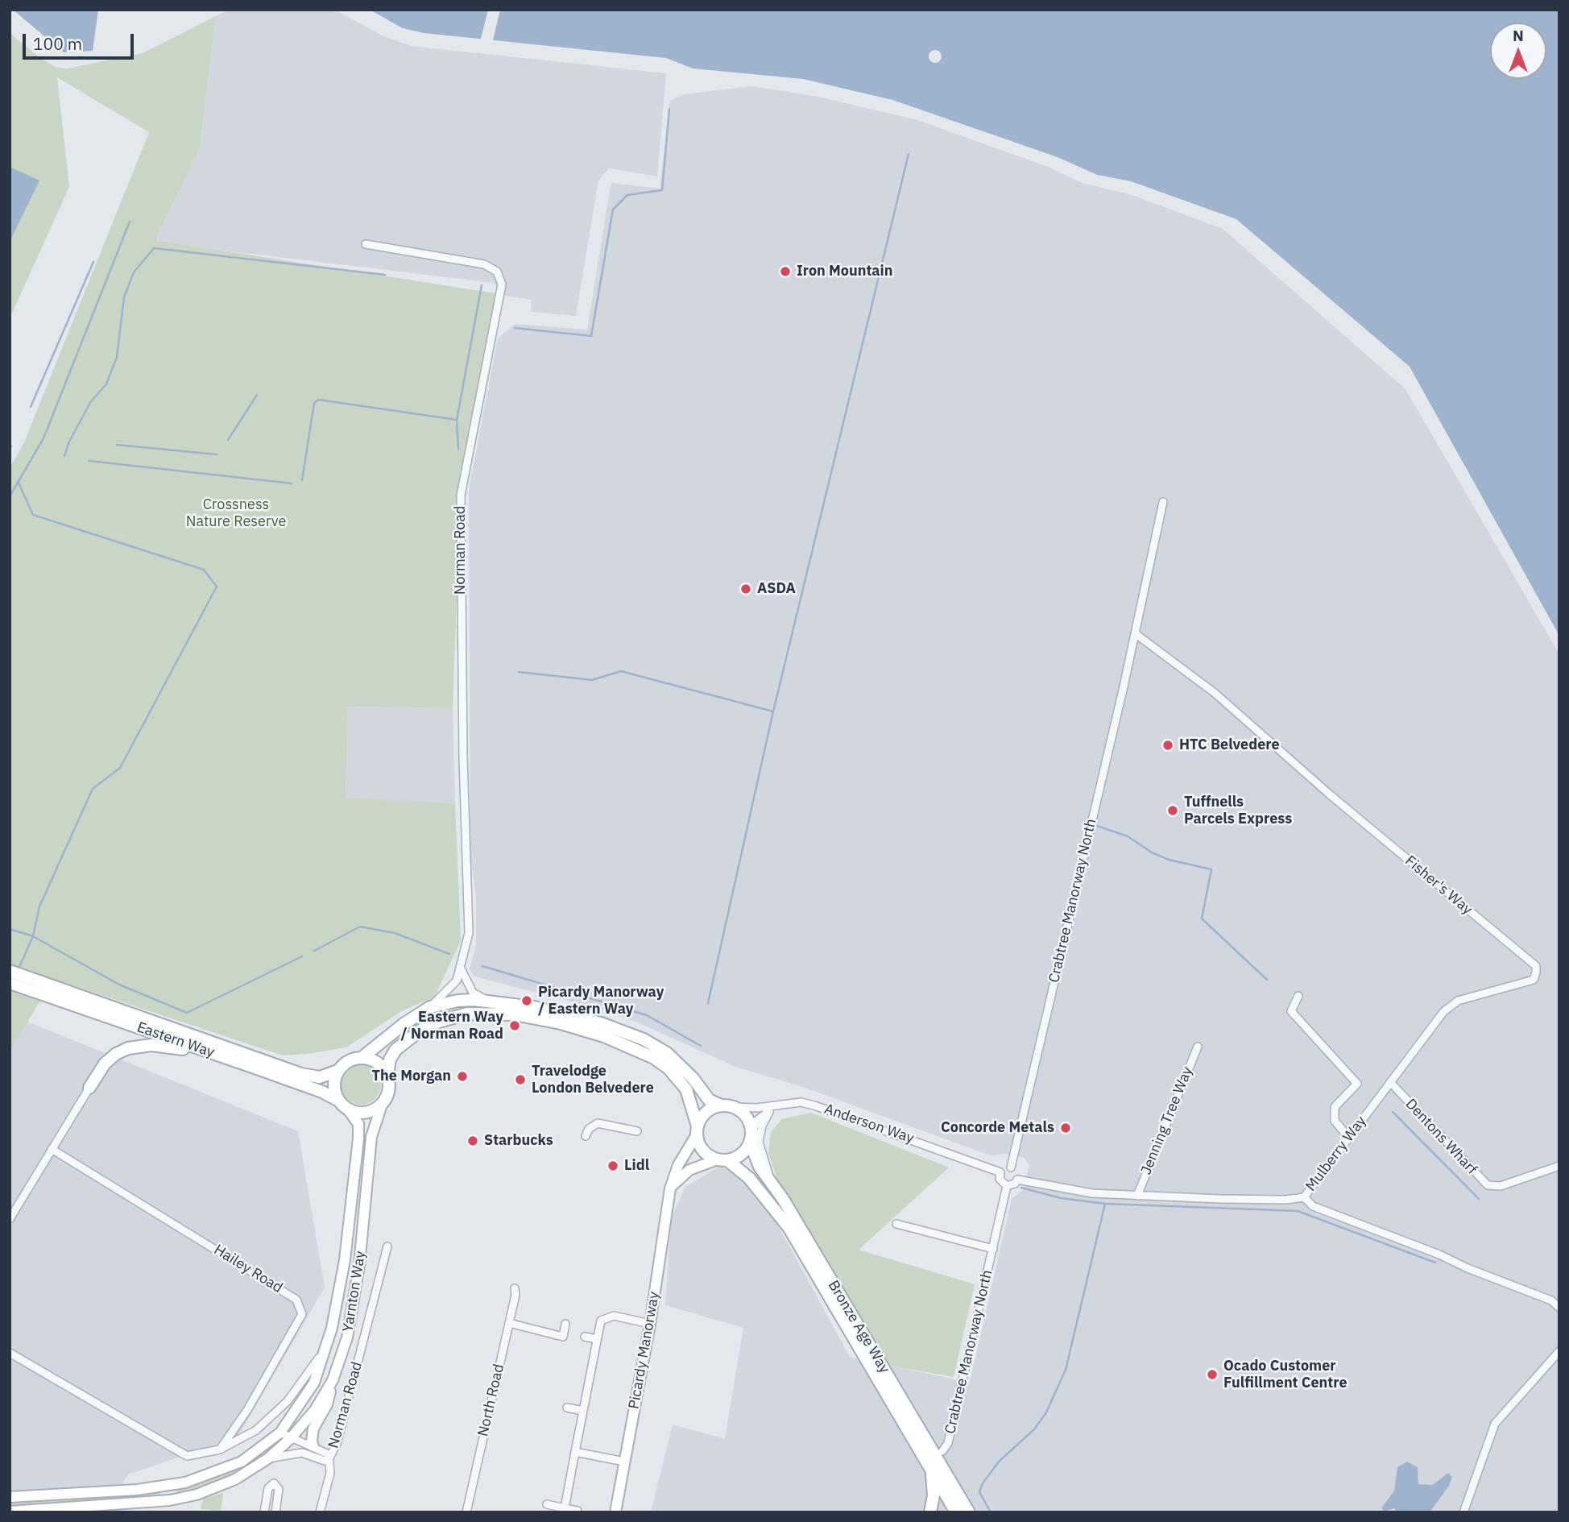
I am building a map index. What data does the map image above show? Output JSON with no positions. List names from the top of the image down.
{
  "streets": {
    "main road": ["Eastern Way", "Bronze Age Way"],
    "street": [
      "Norman Road",
      "Fisher's Way",
      "Crabtree Manorway North",
      "Jenning Tree Way",
      "Anderson Way",
      "Dentons Wharf",
      "Mulberry Way",
      "Hailey Road",
      "Yarnton Way",
      "Picardy Manorway",
      "North Road"
    ]
  },
  "crossings": [
    ["Norman Road", "Yarnton Way"],
    ["Fisher's Way", "Crabtree Manorway North"],
    ["Fisher's Way", "Mulberry Way"],
    ["Crabtree Manorway North", "Anderson Way"],
    ["Crabtree Manorway North", "Mulberry Way"],
    ["Eastern Way", "Yarnton Way"],
    ["Jenning Tree Way", "Mulberry Way"],
    ["Anderson Way", "Mulberry Way"],
    ["Anderson Way", "Bronze Age Way"],
    ["Anderson Way", "Picardy Manorway"],
    ["Dentons Wharf", "Mulberry Way"],
    ["Bronze Age Way", "Picardy Manorway"]
  ],
  "parks": ["Crossness Nature Reserve"],
  "places": [
    "Iron Mountain",
    "ASDA",
    "HTC Belvedere",
    "Tuffnells Parcels Express",
    "Picardy Manorway / Eastern Way",
    "Eastern Way / Norman Road",
    "The Morgan",
    "Travelodge London Belvedere",
    "Concorde Metals",
    "Starbucks",
    "Lidl",
    "Ocado Customer Fulfillment Centre"
  ],
  "scale_bar": "100 m",
  "north": "top"
}
